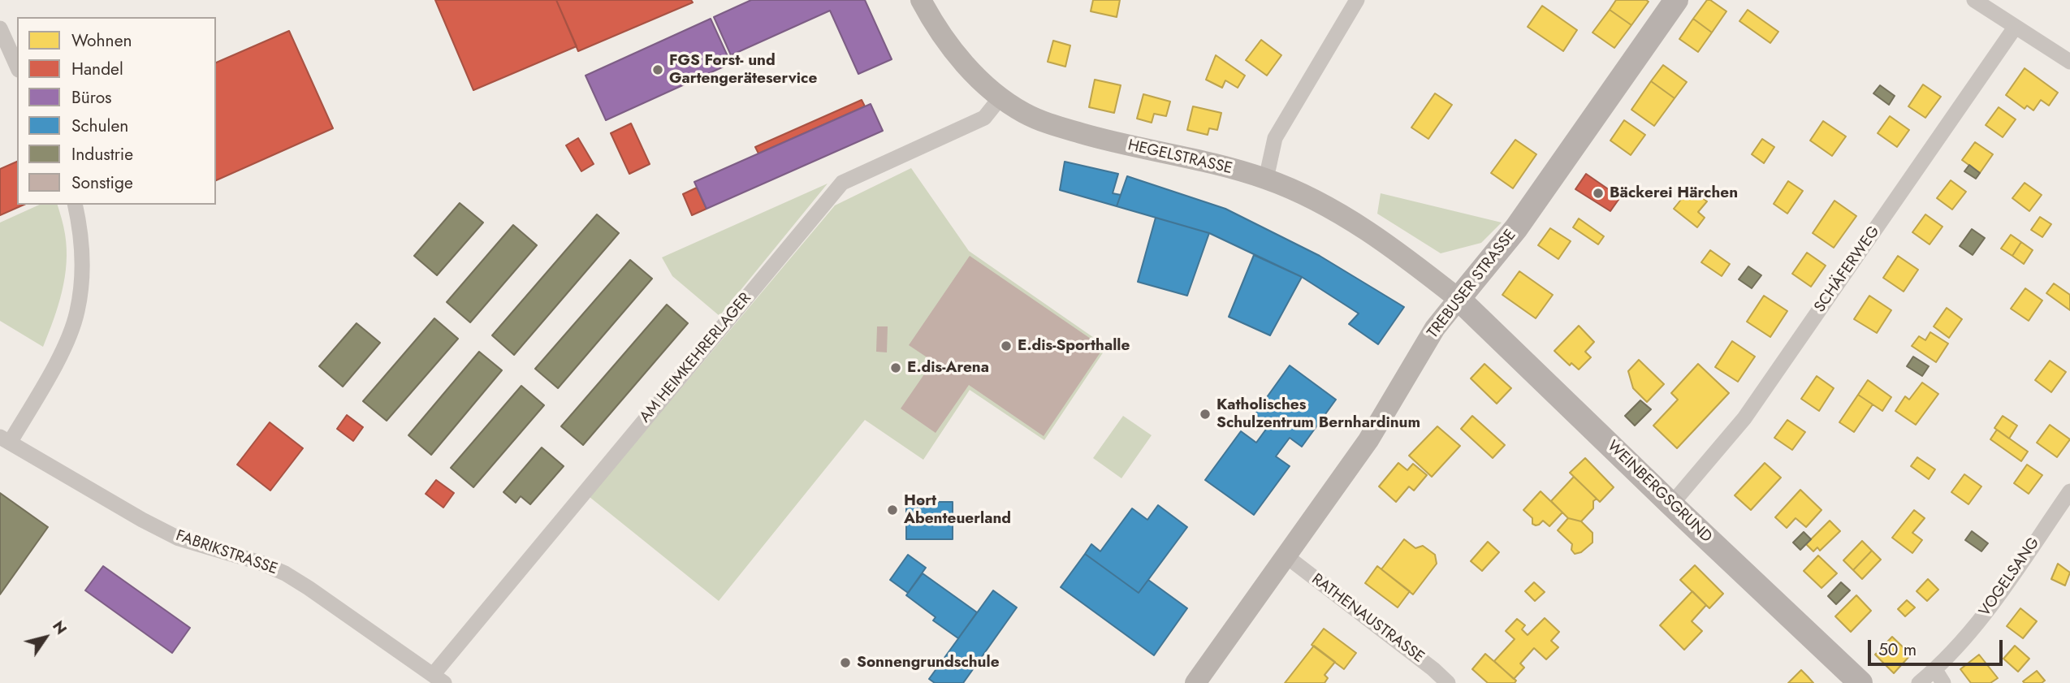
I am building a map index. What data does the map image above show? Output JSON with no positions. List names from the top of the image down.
{
  "streets": {
    "main road": ["HEGELSTRASSE", "TREBUSER STRASSE", "WEINBERGSGRUND"],
    "street": [
      "SCHÄFERWEG",
      "AM HEIMKEHRERLAGER",
      "FABRIKSTRASSE",
      "VOGELSANG",
      "RATHENAUSTRASSE"
    ]
  },
  "crossings": [
    ["HEGELSTRASSE", "TREBUSER STRASSE"],
    ["HEGELSTRASSE", "AM HEIMKEHRERLAGER"],
    ["HEGELSTRASSE", "WEINBERGSGRUND"],
    ["SCHÄFERWEG", "WEINBERGSGRUND"],
    ["TREBUSER STRASSE", "WEINBERGSGRUND"],
    ["TREBUSER STRASSE", "RATHENAUSTRASSE"],
    ["AM HEIMKEHRERLAGER", "FABRIKSTRASSE"]
  ],
  "places": [
    "FGS Forst- und Gartengeräteservice",
    "Bäckerei Härchen",
    "E.dis-Sporthalle",
    "E.dis-Arena",
    "Katholisches Schulzentrum Bernhardinum",
    "Hort Abenteuerland",
    "Sonnengrundschule"
  ],
  "legend": [
    "Wohnen",
    "Handel",
    "Büros",
    "Schulen",
    "Industrie",
    "Sonstige"
  ],
  "scale_bar": "50 m",
  "north": "top right"
}
